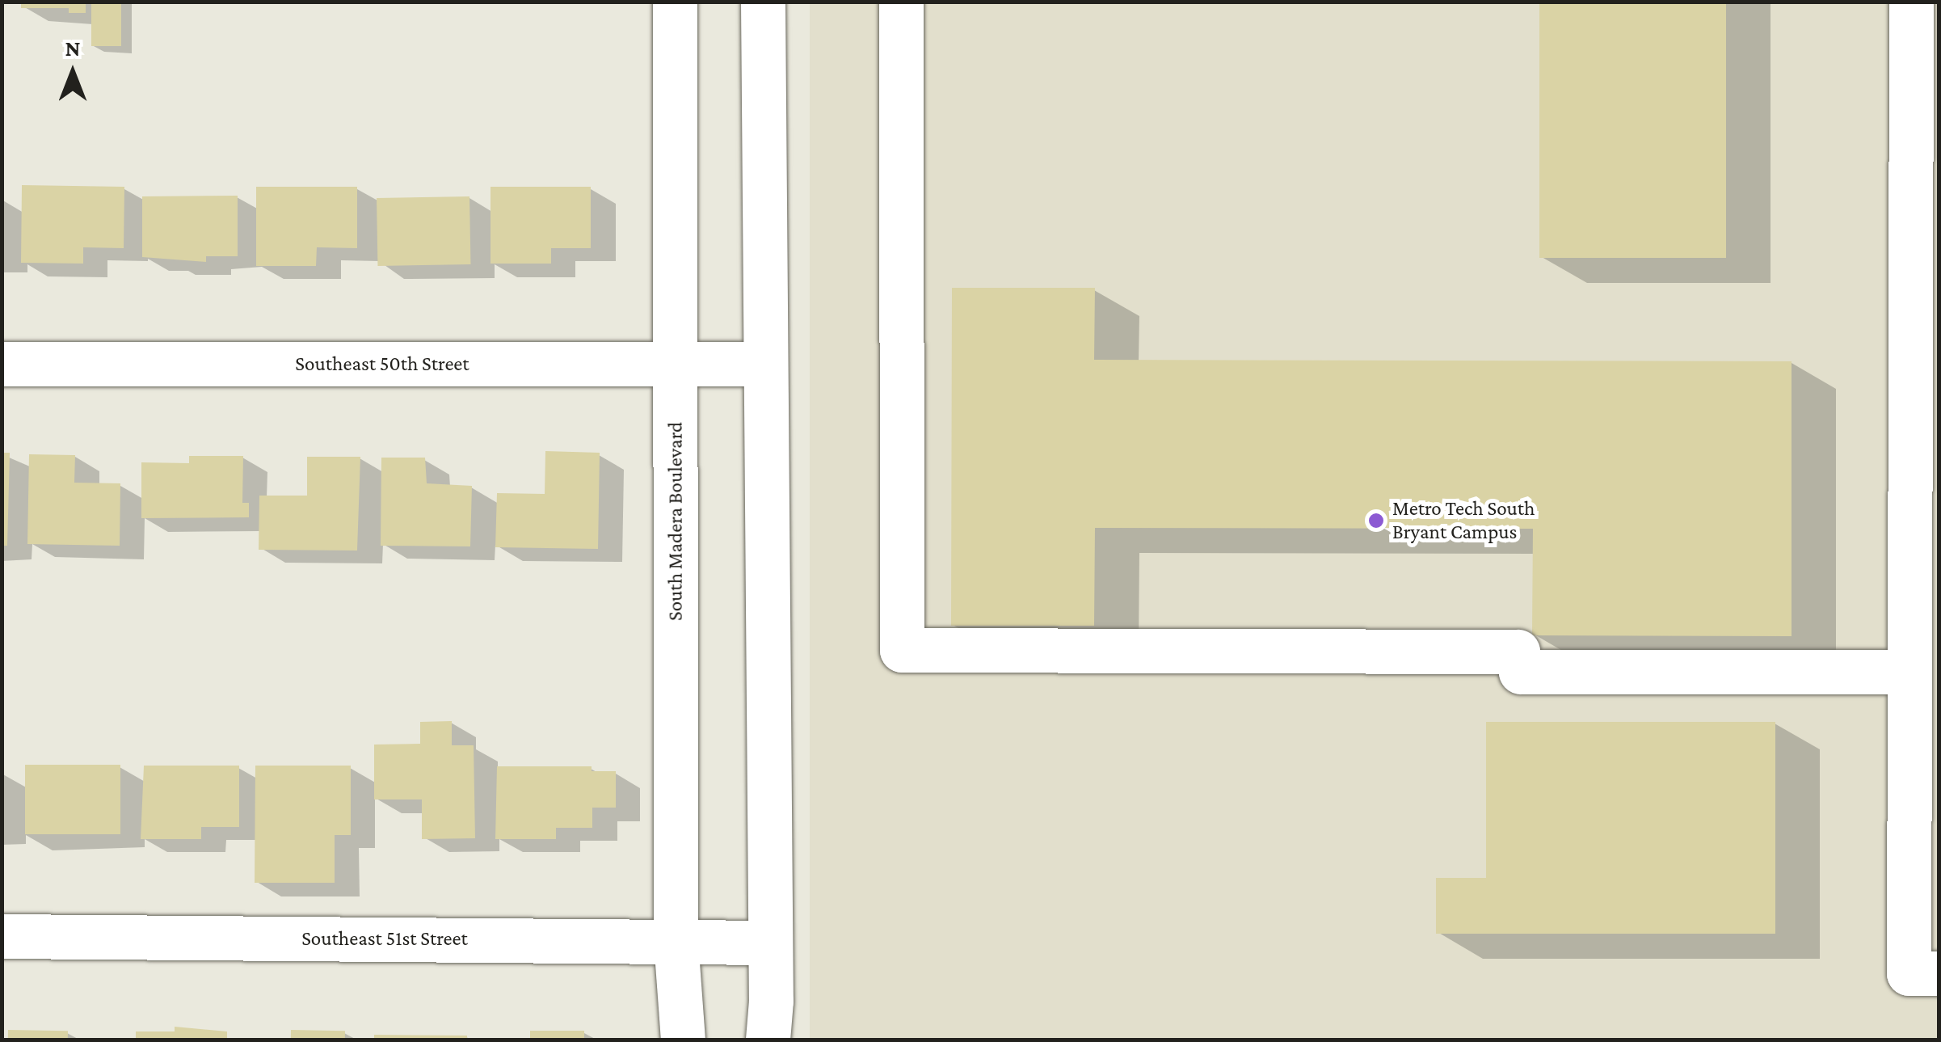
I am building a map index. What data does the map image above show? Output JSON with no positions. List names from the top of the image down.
{
  "streets": {
    "street": ["Southeast 50th Street", "South Madera Boulevard", "Southeast 51st Street"]
  },
  "crossings": [
    ["Southeast 50th Street", "South Madera Boulevard"],
    ["South Madera Boulevard", "Southeast 51st Street"]
  ],
  "places": ["Metro Tech South Bryant Campus"],
  "north": "top"
}
